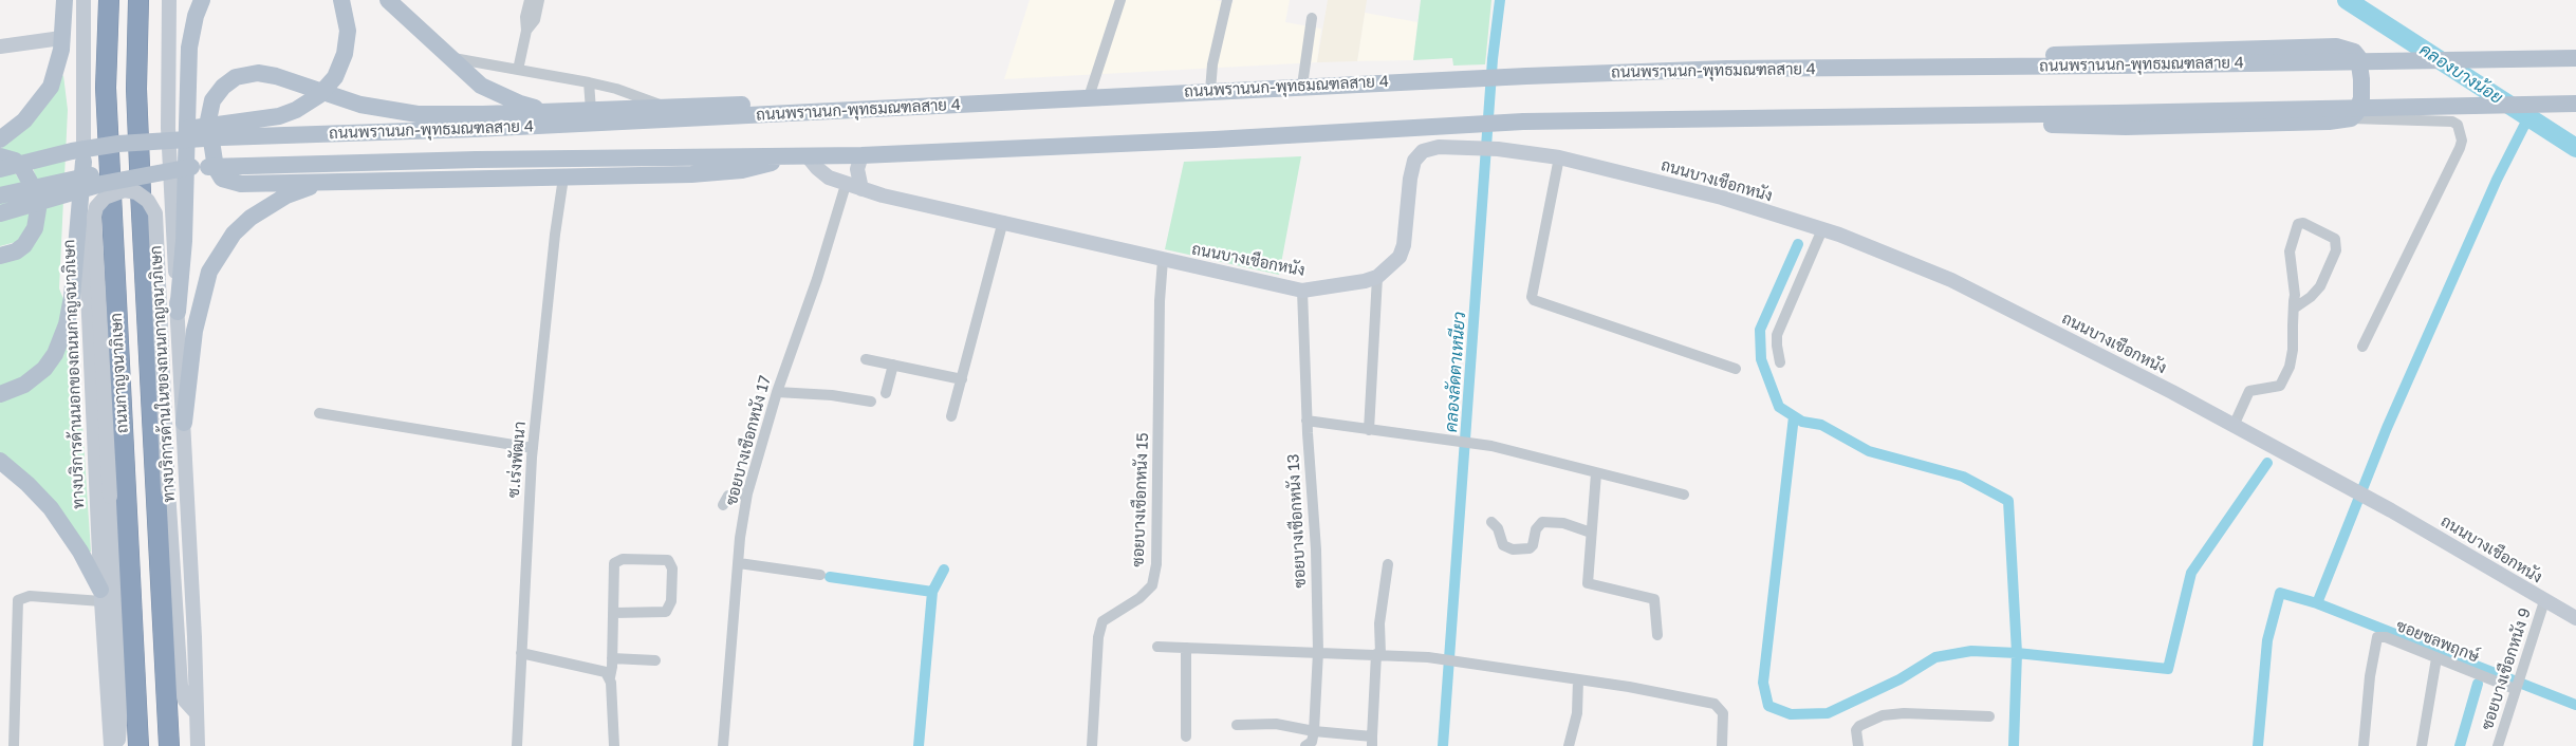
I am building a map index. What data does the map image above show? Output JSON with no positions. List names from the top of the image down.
{
  "streets": {
    "highway": ["ถนนกาญจนาภิเษก"],
    "main road": [
      "ถนนพรานนก-พุทธมณฑลสาย 4",
      "ถนนบางเชือกหนัง",
      "ทางบริการด้านนอกของถนนกาญจนาภิเษก",
      "ทางบริการด้านในของถนนกาญจนาภิเษก"
    ],
    "street": [
      "ซอยบางเชือกหนัง 17",
      "ซ.เร่งพัฒนา",
      "ซอยบางเชือกหนัง 15",
      "ซอยบางเชือกหนัง 13",
      "ซอยชลพฤกษ์",
      "ซอยบางเชือกหนัง 9"
    ]
  },
  "crossings": [
    ["ถนนพรานนก-พุทธมณฑลสาย 4", "ถนนบางเชือกหนัง"],
    ["ถนนบางเชือกหนัง", "ซอยบางเชือกหนัง 17"],
    ["ถนนบางเชือกหนัง", "ซอยบางเชือกหนัง 15"],
    ["ถนนบางเชือกหนัง", "ซอยบางเชือกหนัง 13"],
    ["ถนนบางเชือกหนัง", "ซอยบางเชือกหนัง 9"],
    ["ซอยชลพฤกษ์", "ซอยบางเชือกหนัง 9"]
  ],
  "water": ["คลองบางน้อย", "คลองลัดตาเหนียว"]
}
